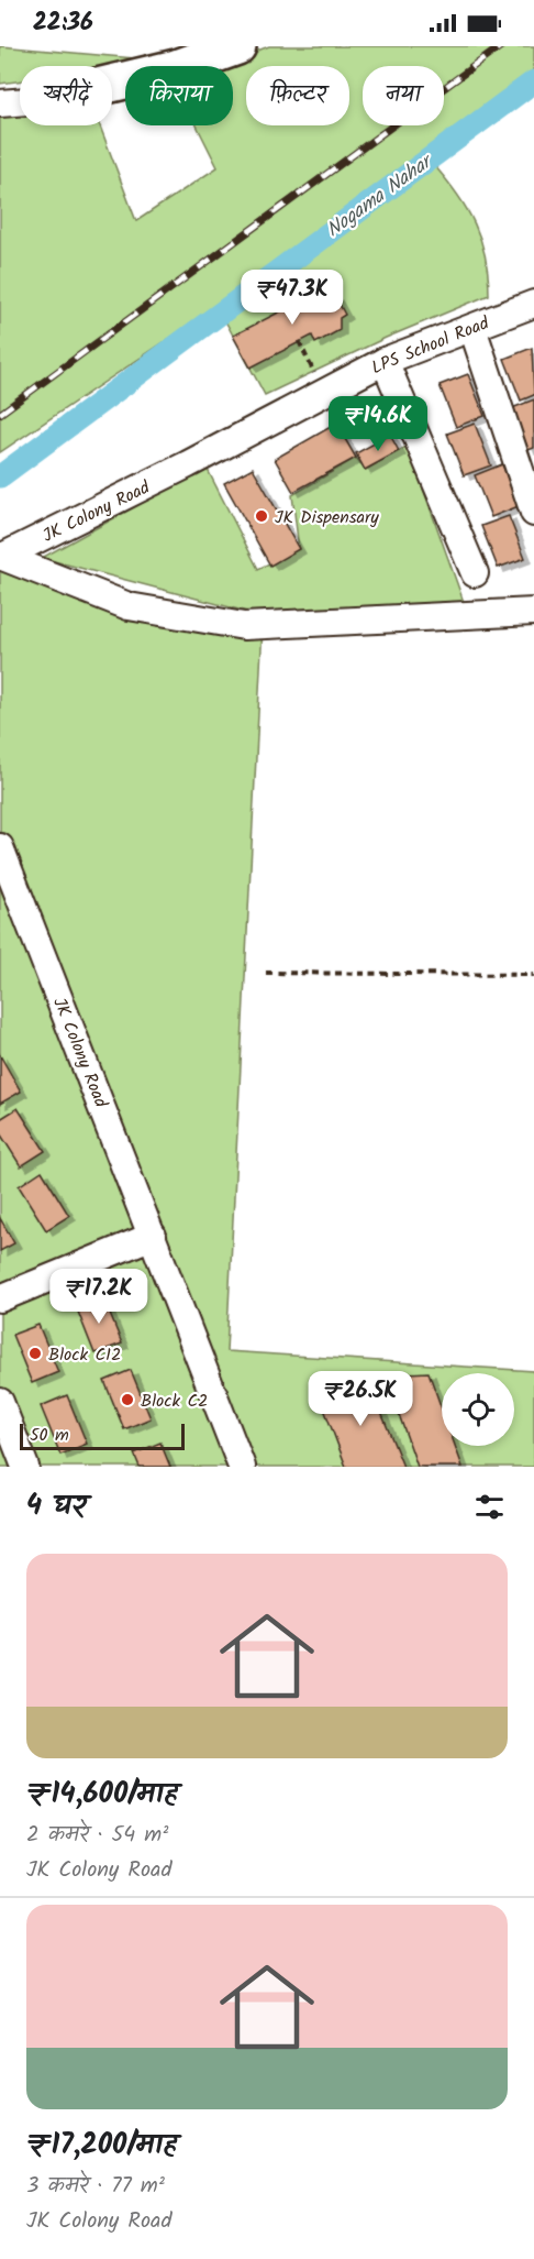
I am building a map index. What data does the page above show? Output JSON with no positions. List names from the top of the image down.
{
  "streets": {
    "street": ["LPS School Road", "JK Colony Road"]
  },
  "crossings": [
    ["LPS School Road", "JK Colony Road"]
  ],
  "water": ["Nogama Nahar"],
  "places": ["JK Dispensary", "Block C12", "Block C2"],
  "scale_bar": "50 m",
  "page": {
    "status": "22:36",
    "chip": [
      "खरीदें",
      "किराया",
      "फ़िल्टर",
      "नया"
    ],
    "price": [
      "₹47.3K",
      "₹14.6K",
      "₹17.2K",
      "₹26.5K"
    ],
    "scale": "50 m",
    "heading": "4 घर",
    "list": [
      {
        "name": "₹14,600/माह",
        "note": "2 कमरे · 54 m² · JK Colony Road"
      },
      {
        "name": "₹17,200/माह",
        "note": "3 कमरे · 77 m² · JK Colony Road"
      }
    ]
  }
}
